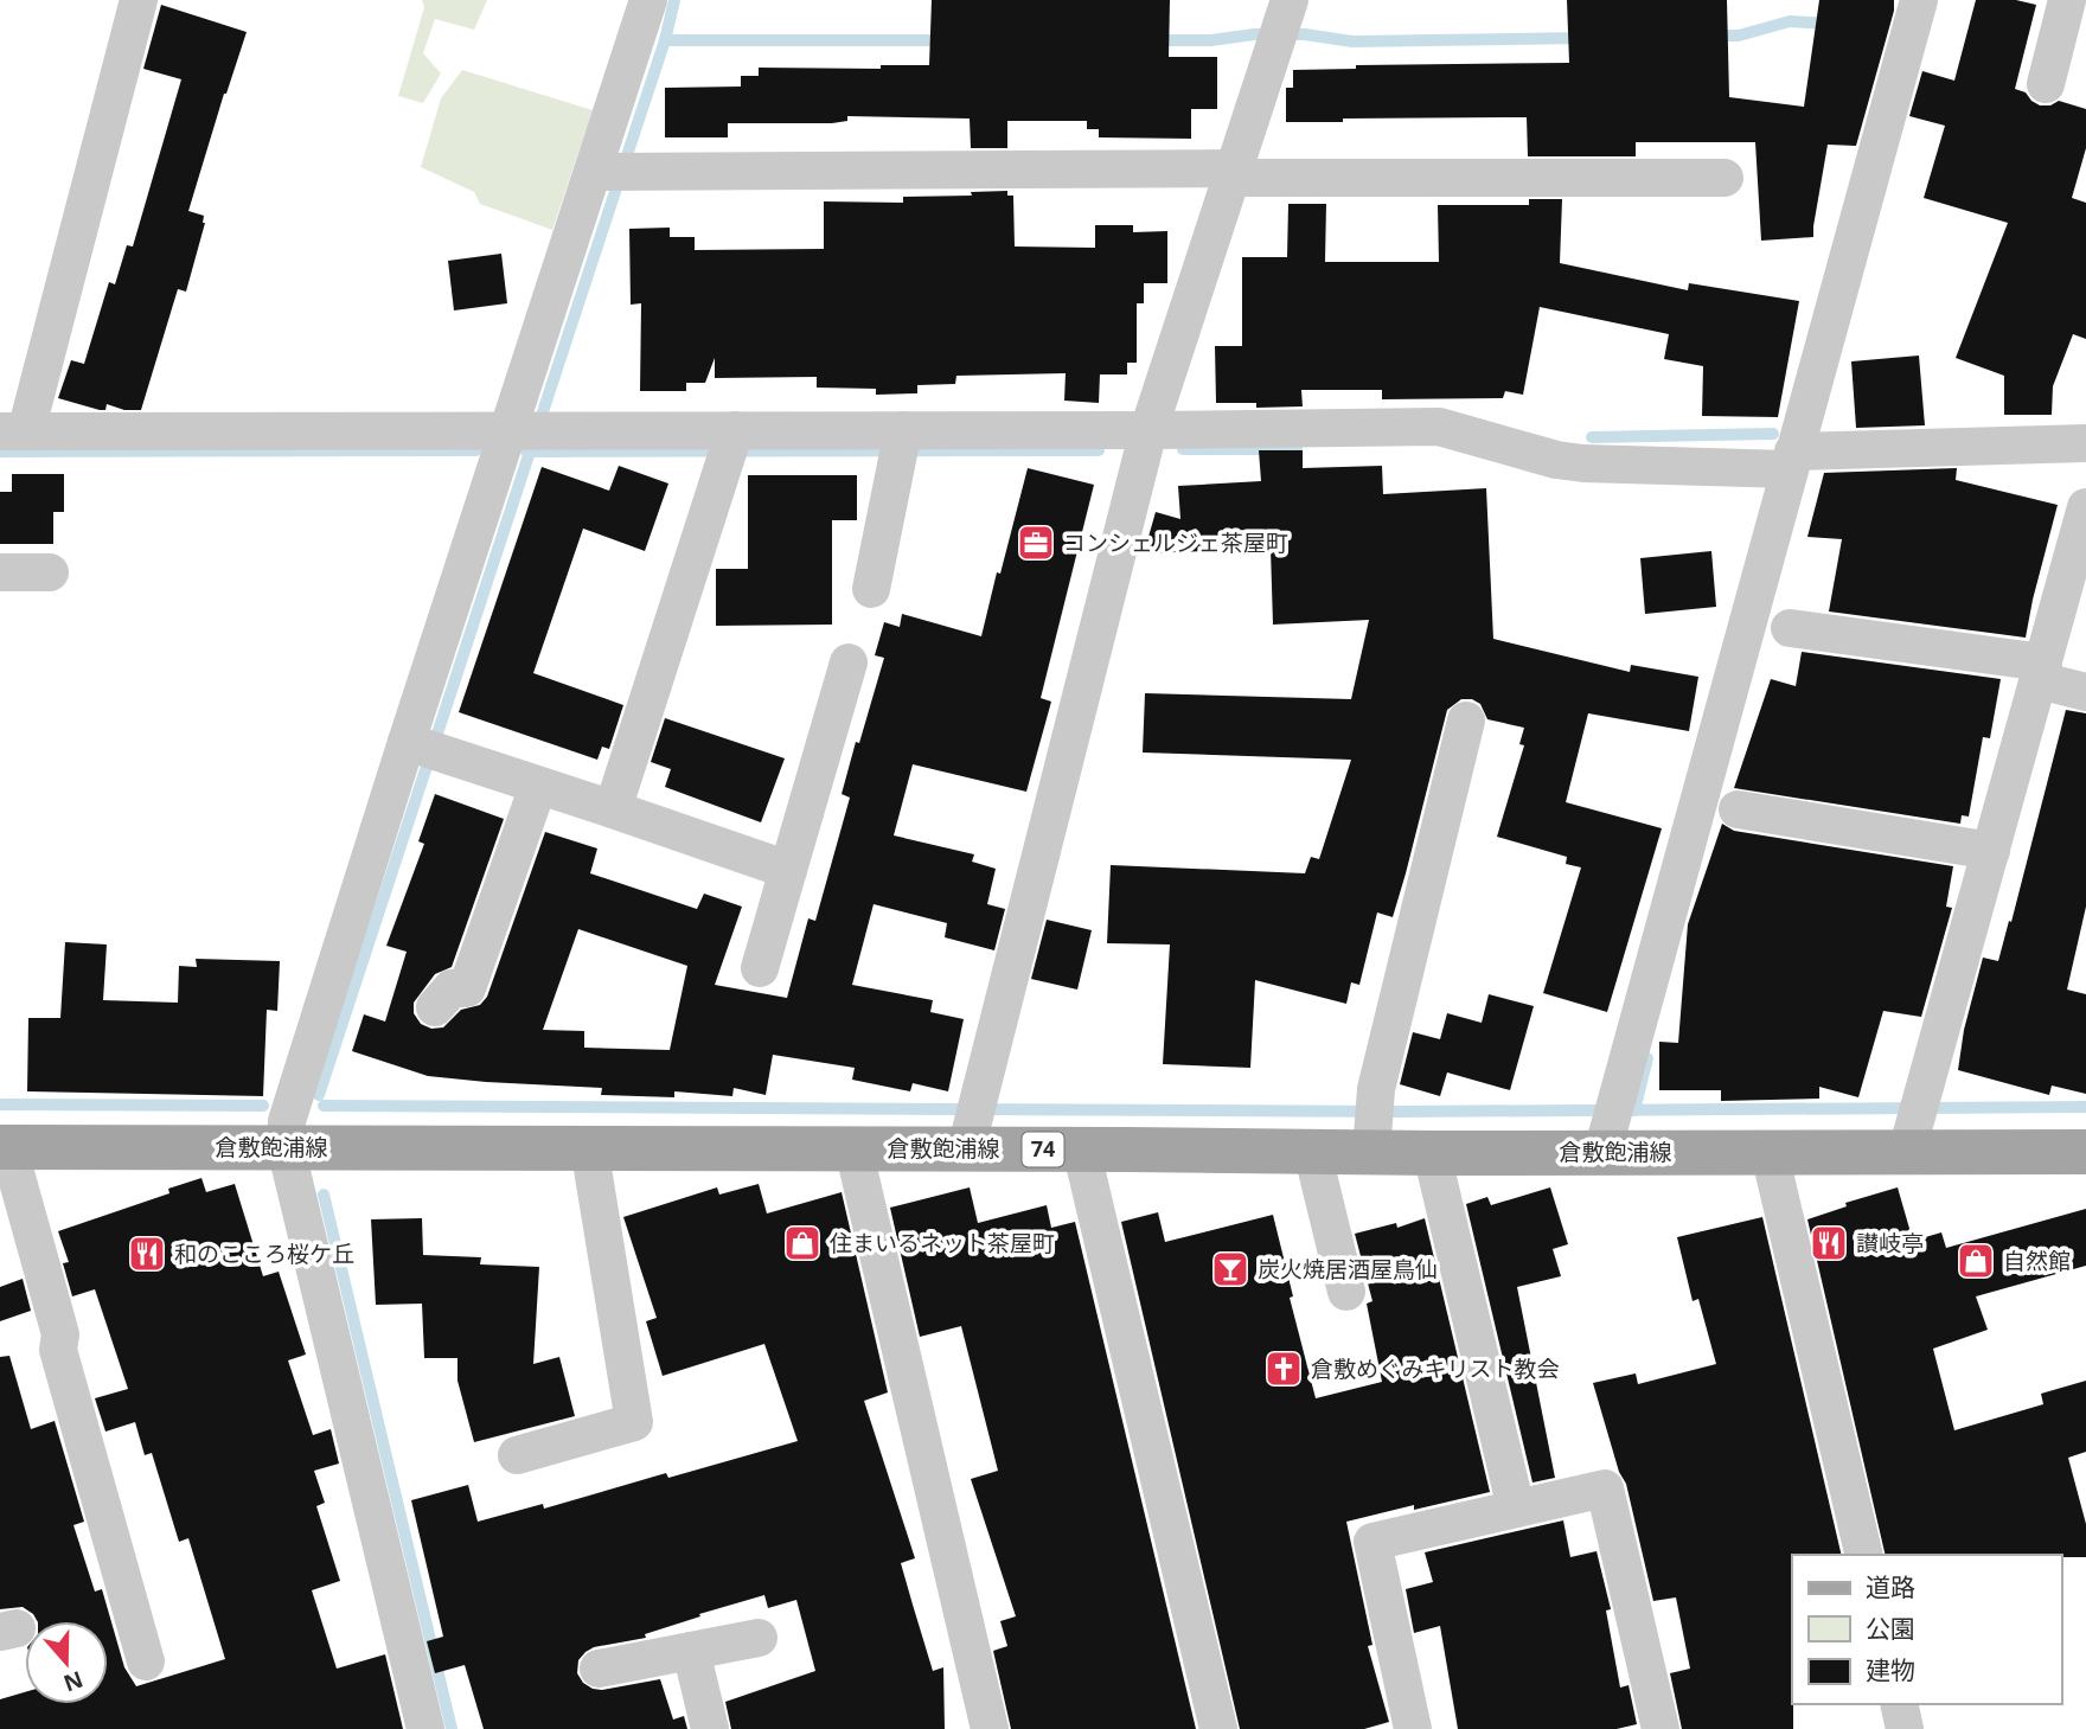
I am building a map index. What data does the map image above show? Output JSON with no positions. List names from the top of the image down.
{
  "streets": {
    "main road": ["倉敷飽浦線", "74"]
  },
  "places": {
    "office": ["コンシェルジェ茶屋町"],
    "shop": ["住まいるネット茶屋町", "自然館"],
    "restaurant": ["讃岐亭", "和のこころ桜ケ丘"],
    "bar": ["炭火焼居酒屋鳥仙"],
    "church": ["倉敷めぐみキリスト教会"]
  },
  "legend": ["道路", "公園", "建物"],
  "north": "bottom"
}
